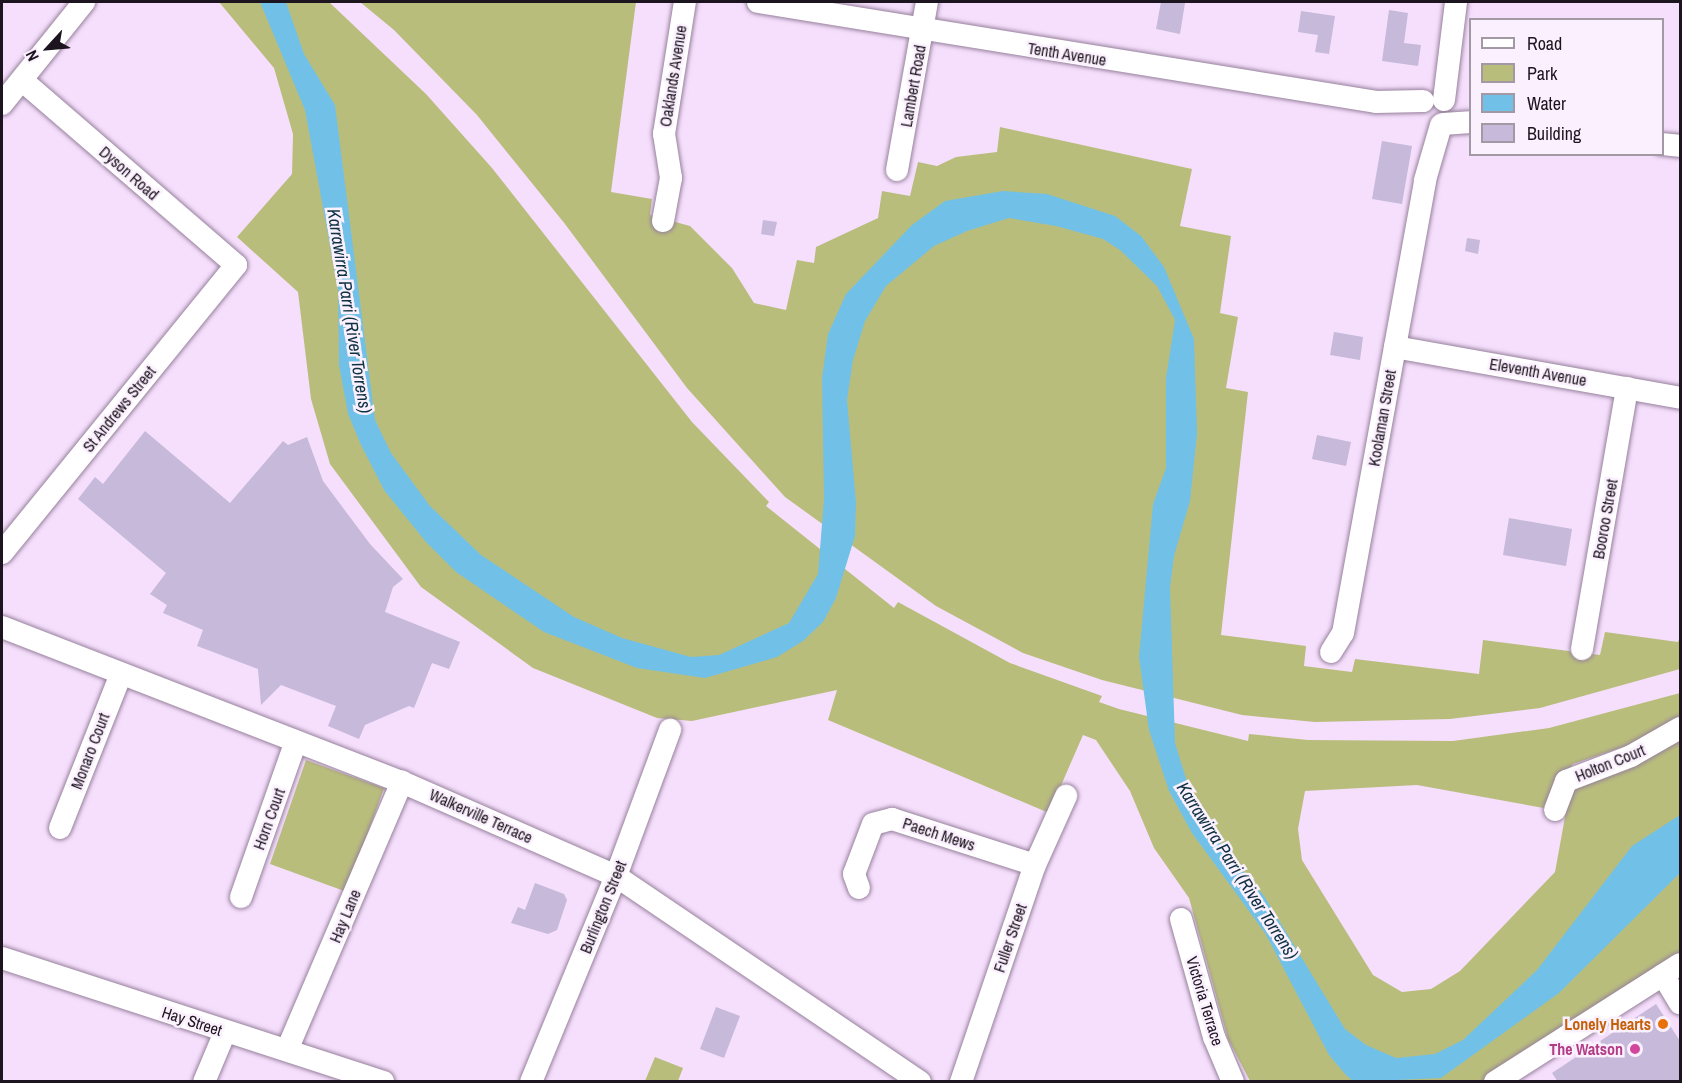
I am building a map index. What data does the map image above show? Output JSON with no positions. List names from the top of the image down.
{
  "streets": {
    "street": [
      "Tenth Avenue",
      "Oaklands Avenue",
      "Lambert Road",
      "Dyson Road",
      "Eleventh Avenue",
      "St Andrews Street",
      "Koolaman Street",
      "Booroo Street",
      "Monaro Court",
      "Holton Court",
      "Walkerville Terrace",
      "Horn Court",
      "Paech Mews",
      "Burlington Street",
      "Hay Lane",
      "Fuller Street",
      "Victoria Terrace",
      "Hay Street"
    ]
  },
  "crossings": [
    ["Tenth Avenue", "Lambert Road"],
    ["Tenth Avenue", "Koolaman Street"],
    ["Dyson Road", "St Andrews Street"],
    ["Eleventh Avenue", "Koolaman Street"],
    ["Eleventh Avenue", "Booroo Street"],
    ["Monaro Court", "Walkerville Terrace"],
    ["Walkerville Terrace", "Horn Court"],
    ["Walkerville Terrace", "Burlington Street"],
    ["Walkerville Terrace", "Hay Lane"],
    ["Paech Mews", "Fuller Street"],
    ["Hay Lane", "Hay Street"]
  ],
  "water": ["Karrawirra Parri (River Torrens)"],
  "places": ["Lonely Hearts", "The Watson"],
  "legend": [
    "Road",
    "Park",
    "Water",
    "Building"
  ],
  "north": "bottom left"
}
